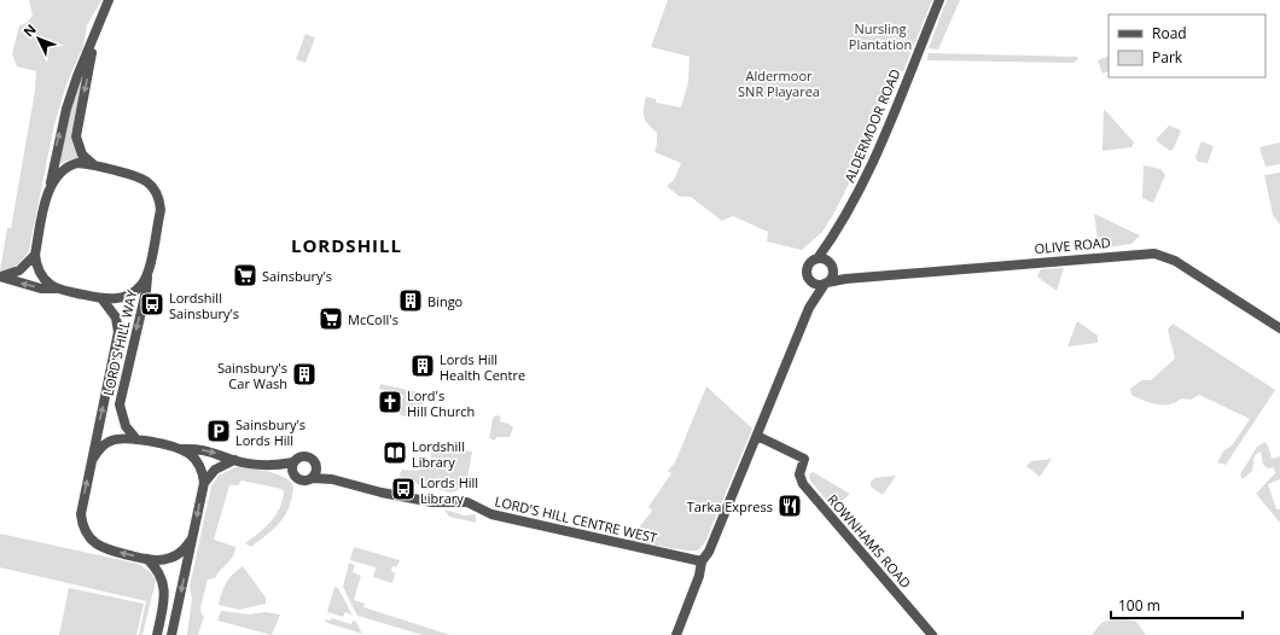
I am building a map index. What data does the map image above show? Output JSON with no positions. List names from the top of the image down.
{
  "streets": {
    "street": [
      "ALDERMOOR ROAD",
      "OLIVE ROAD",
      "LORD'S HILL WAY",
      "LORD'S HILL CENTRE WEST",
      "ROWNHAMS ROAD"
    ]
  },
  "crossings": [
    ["ALDERMOOR ROAD", "OLIVE ROAD"]
  ],
  "districts": ["LORDSHILL"],
  "parks": ["Nursling Plantation", "Aldermoor SNR Playarea"],
  "places": {
    "supermarket": ["Sainsbury's", "McColl's"],
    "building": ["Bingo", "Lords Hill Health Centre", "Sainsbury's Car Wash"],
    "bus stop": ["Lordshill Sainsbury's", "Lords Hill Library"],
    "church": ["Lord's Hill Church"],
    "parking": ["Sainsbury's Lords Hill"],
    "library": ["Lordshill Library"],
    "restaurant": ["Tarka Express"]
  },
  "legend": ["Road", "Park"],
  "scale_bar": "100 m",
  "north": "top left"
}
